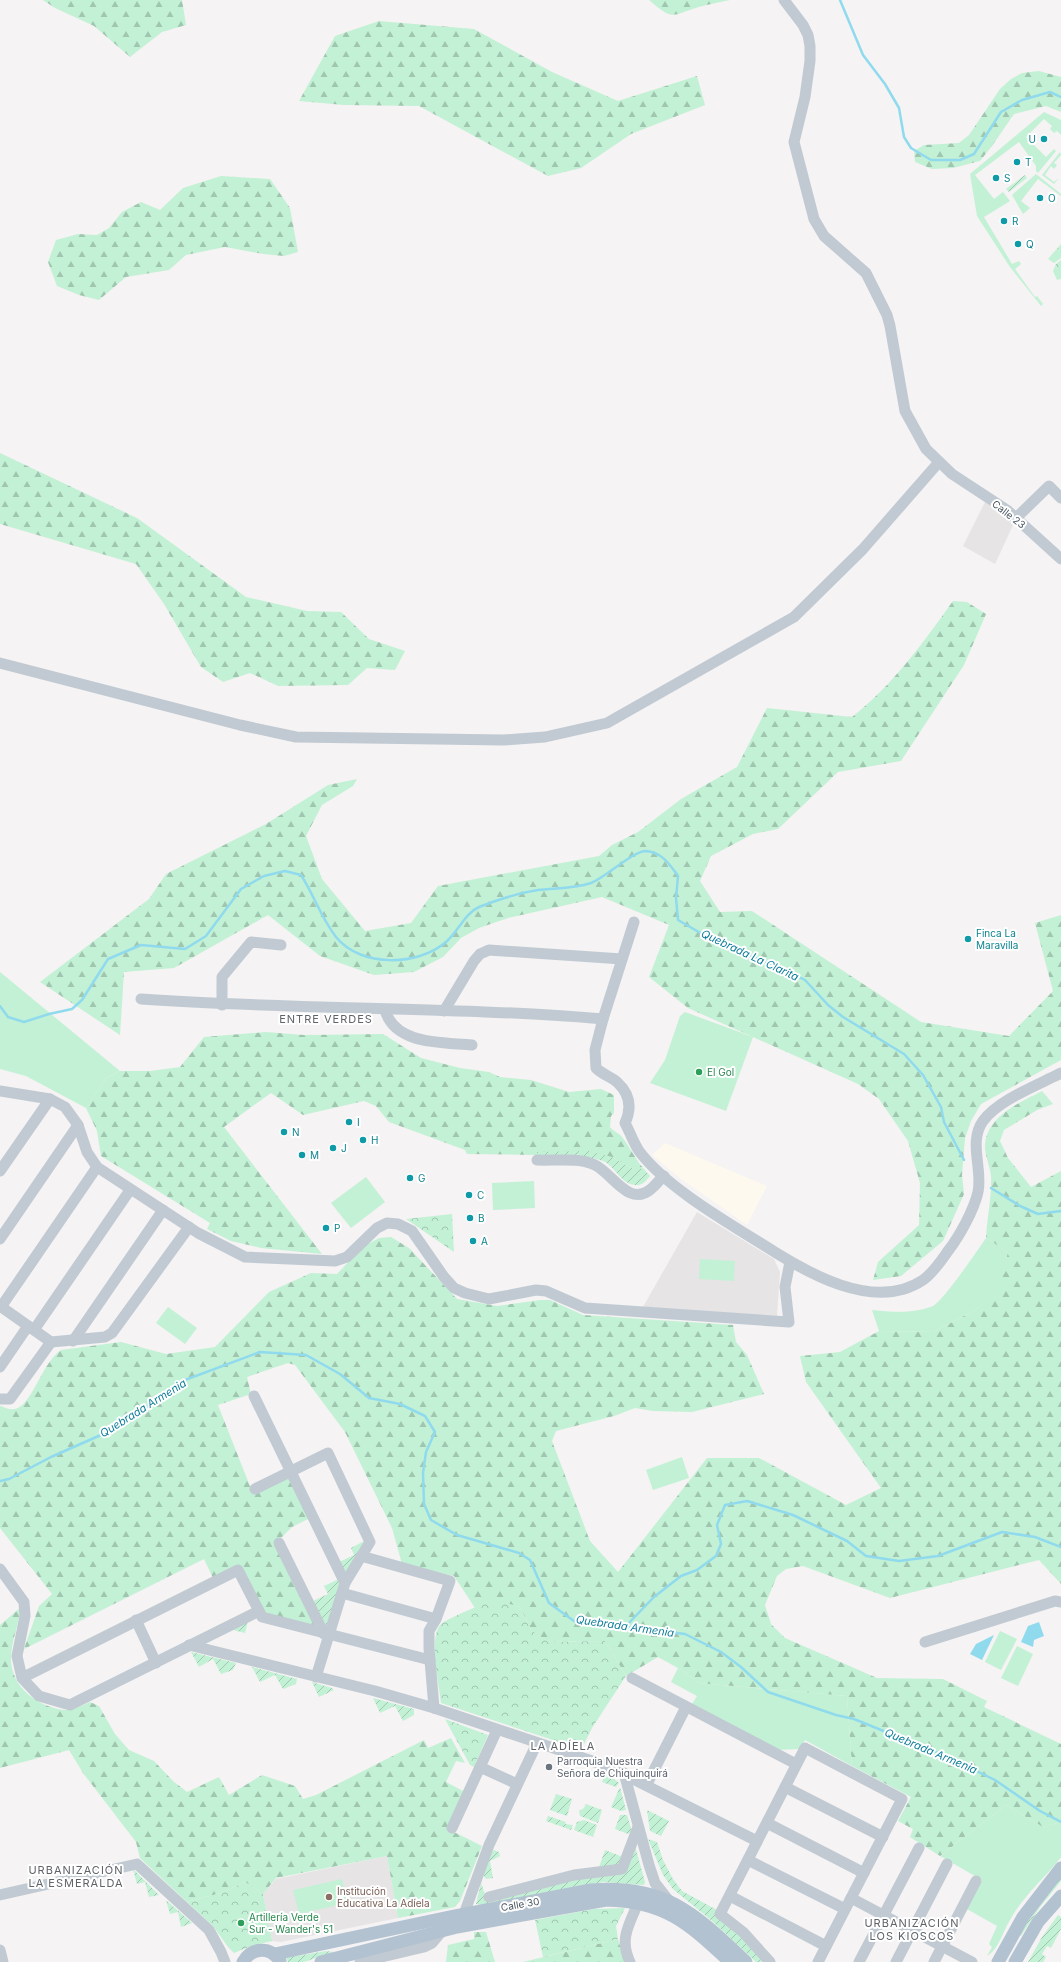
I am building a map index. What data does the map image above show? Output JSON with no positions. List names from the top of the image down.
{
  "streets": {
    "main road": ["Calle 30"],
    "street": ["Calle 23"]
  },
  "districts": [
    "ENTRE VERDES",
    "LA ADÍELA",
    "URBANIZACIÓN LA ESMERALDA",
    "URBANIZACIÓN LOS KIOSCOS"
  ],
  "water": ["Quebrada La Clarita", "Quebrada Armenia"],
  "places": [
    "U",
    "T",
    "S",
    "O",
    "R",
    "Q",
    "Finca La Maravilla",
    "El Gol",
    "I",
    "N",
    "H",
    "J",
    "M",
    "G",
    "C",
    "B",
    "P",
    "A",
    "Parroquia Nuestra Señora de Chiquinquirá",
    "Institución Educativa La Adíela",
    "Artillería Verde Sur - Wander's 51"
  ]
}
